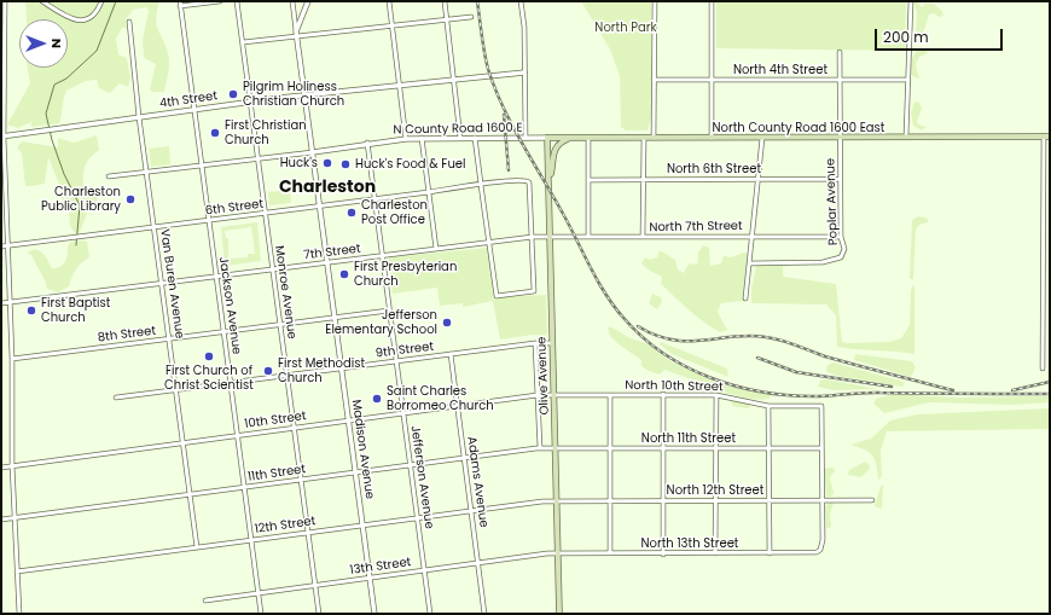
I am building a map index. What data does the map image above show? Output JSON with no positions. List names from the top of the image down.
{
  "streets": {
    "main road": ["North County Road 1600 East", "Olive Avenue"],
    "street": [
      "North 4th Street",
      "4th Street",
      "N County Road 1600 E",
      "North 6th Street",
      "Poplar Avenue",
      "6th Street",
      "North 7th Street",
      "7th Street",
      "Van Buren Avenue",
      "Monroe Avenue",
      "Jackson Avenue",
      "8th Street",
      "9th Street",
      "North 10th Street",
      "10th Street",
      "North 11th Street",
      "Madison Avenue",
      "11th Street",
      "Jefferson Avenue",
      "Adams Avenue",
      "North 12th Street",
      "12th Street",
      "North 13th Street",
      "13th Street"
    ]
  },
  "crossings": [
    ["North 4th Street", "Poplar Avenue"],
    ["4th Street", "Van Buren Avenue"],
    ["4th Street", "Monroe Avenue"],
    ["4th Street", "Jackson Avenue"],
    ["4th Street", "Madison Avenue"],
    ["North County Road 1600 East", "N County Road 1600 E"],
    ["North County Road 1600 East", "Poplar Avenue"],
    ["North County Road 1600 East", "Olive Avenue"],
    ["N County Road 1600 E", "Olive Avenue"],
    ["N County Road 1600 E", "Madison Avenue"],
    ["N County Road 1600 E", "Jefferson Avenue"],
    ["North 6th Street", "Poplar Avenue"],
    ["Poplar Avenue", "North 7th Street"],
    ["6th Street", "7th Street"],
    ["6th Street", "Van Buren Avenue"],
    ["6th Street", "Monroe Avenue"],
    ["6th Street", "Jackson Avenue"],
    ["6th Street", "Madison Avenue"],
    ["6th Street", "Jefferson Avenue"],
    ["North 7th Street", "7th Street"],
    ["North 7th Street", "Olive Avenue"],
    ["7th Street", "Van Buren Avenue"],
    ["7th Street", "Monroe Avenue"],
    ["7th Street", "Jackson Avenue"],
    ["7th Street", "Olive Avenue"],
    ["7th Street", "Madison Avenue"],
    ["7th Street", "Jefferson Avenue"],
    ["Van Buren Avenue", "8th Street"],
    ["Van Buren Avenue", "9th Street"],
    ["Van Buren Avenue", "10th Street"],
    ["Van Buren Avenue", "11th Street"],
    ["Van Buren Avenue", "12th Street"],
    ["Monroe Avenue", "8th Street"],
    ["Monroe Avenue", "9th Street"],
    ["Monroe Avenue", "10th Street"],
    ["Monroe Avenue", "11th Street"],
    ["Monroe Avenue", "12th Street"],
    ["Monroe Avenue", "13th Street"],
    ["Jackson Avenue", "8th Street"],
    ["Jackson Avenue", "9th Street"],
    ["Jackson Avenue", "10th Street"],
    ["Jackson Avenue", "11th Street"],
    ["Jackson Avenue", "12th Street"],
    ["Jackson Avenue", "13th Street"],
    ["8th Street", "Madison Avenue"],
    ["8th Street", "Jefferson Avenue"],
    ["9th Street", "Olive Avenue"],
    ["9th Street", "Madison Avenue"],
    ["9th Street", "Jefferson Avenue"],
    ["9th Street", "Adams Avenue"],
    ["Olive Avenue", "North 10th Street"],
    ["Olive Avenue", "10th Street"],
    ["Olive Avenue", "North 11th Street"],
    ["Olive Avenue", "11th Street"],
    ["Olive Avenue", "North 12th Street"],
    ["Olive Avenue", "12th Street"],
    ["Olive Avenue", "North 13th Street"],
    ["Olive Avenue", "13th Street"],
    ["North 10th Street", "10th Street"],
    ["North 10th Street", "North 11th Street"],
    ["10th Street", "Madison Avenue"],
    ["10th Street", "Jefferson Avenue"],
    ["10th Street", "Adams Avenue"],
    ["North 11th Street", "11th Street"],
    ["Madison Avenue", "11th Street"],
    ["Madison Avenue", "12th Street"],
    ["Madison Avenue", "13th Street"],
    ["11th Street", "Jefferson Avenue"],
    ["11th Street", "Adams Avenue"],
    ["Jefferson Avenue", "12th Street"],
    ["Jefferson Avenue", "13th Street"],
    ["Adams Avenue", "12th Street"],
    ["Adams Avenue", "13th Street"],
    ["North 12th Street", "12th Street"],
    ["North 12th Street", "North 13th Street"],
    ["North 13th Street", "13th Street"]
  ],
  "districts": ["Charleston"],
  "parks": ["North Park"],
  "places": [
    "Pilgrim Holiness Christian Church",
    "First Christian Church",
    "Huck's",
    "Huck's Food & Fuel",
    "Charleston Public Library",
    "Charleston Post Office",
    "First Presbyterian Church",
    "First Baptist Church",
    "Jefferson Elementary School",
    "First Church of Christ Scientist",
    "First Methodist Church",
    "Saint Charles Borromeo Church"
  ],
  "scale_bar": "200 m",
  "north": "right"
}
